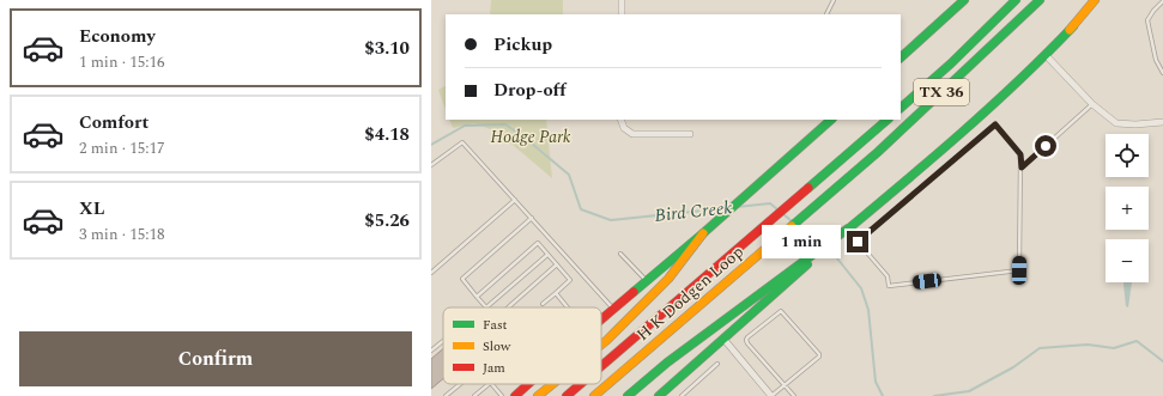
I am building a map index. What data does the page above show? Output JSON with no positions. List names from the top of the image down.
{
  "streets": {
    "main road": ["TX 36", "H K Dodgen Loop"]
  },
  "water": ["Bird Creek"],
  "parks": ["Hodge Park"],
  "legend": ["Fast", "Slow", "Jam"],
  "page": {
    "list": [
      {
        "name": "Economy",
        "note": "1 min · 15:16",
        "value": "$3.10"
      },
      {
        "name": "Comfort",
        "note": "2 min · 15:17",
        "value": "$4.18"
      },
      {
        "name": "XL",
        "note": "3 min · 15:18",
        "value": "$5.26"
      }
    ],
    "banner": ["Pickup", "Drop-off"],
    "map_buttons": ["+", "−"],
    "bubble": "1 min",
    "buttons": "Confirm"
  }
}
